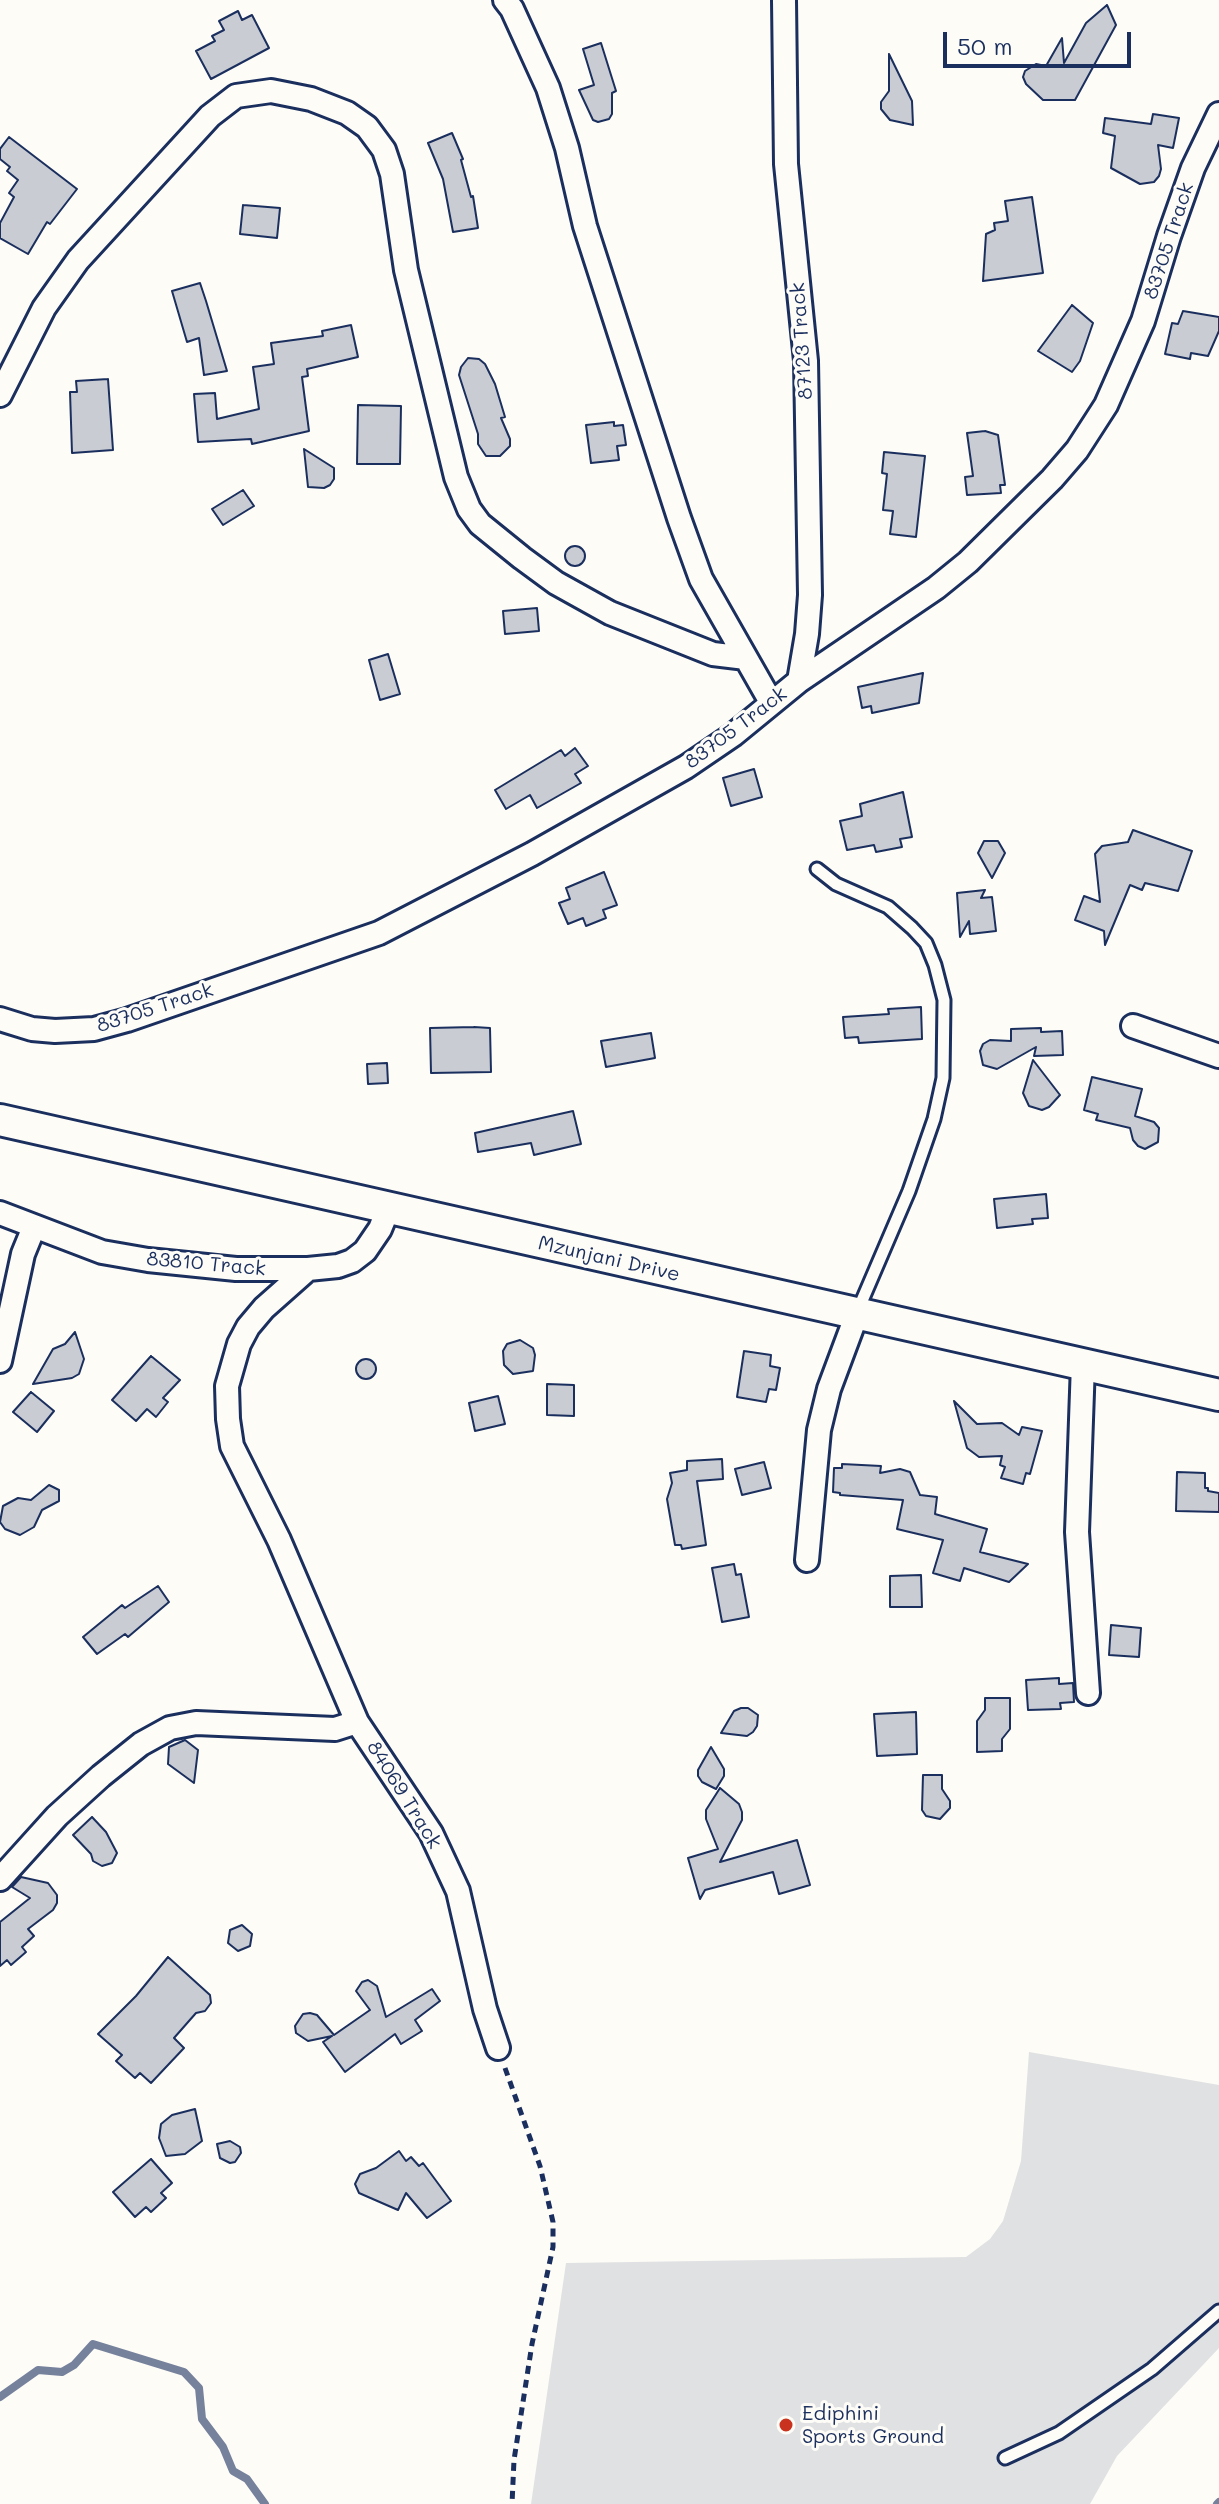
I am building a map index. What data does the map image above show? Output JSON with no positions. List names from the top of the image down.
{
  "streets": {
    "main road": ["Mzunjani Drive"],
    "street": [
      "83705 Track",
      "87123 Track",
      "83810 Track",
      "84069 Track"
    ]
  },
  "crossings": [
    ["83705 Track", "87123 Track"],
    ["Mzunjani Drive", "83810 Track"],
    ["83810 Track", "84069 Track"]
  ],
  "places": ["Ediphini Sports Ground"],
  "scale_bar": "50 m"
}
